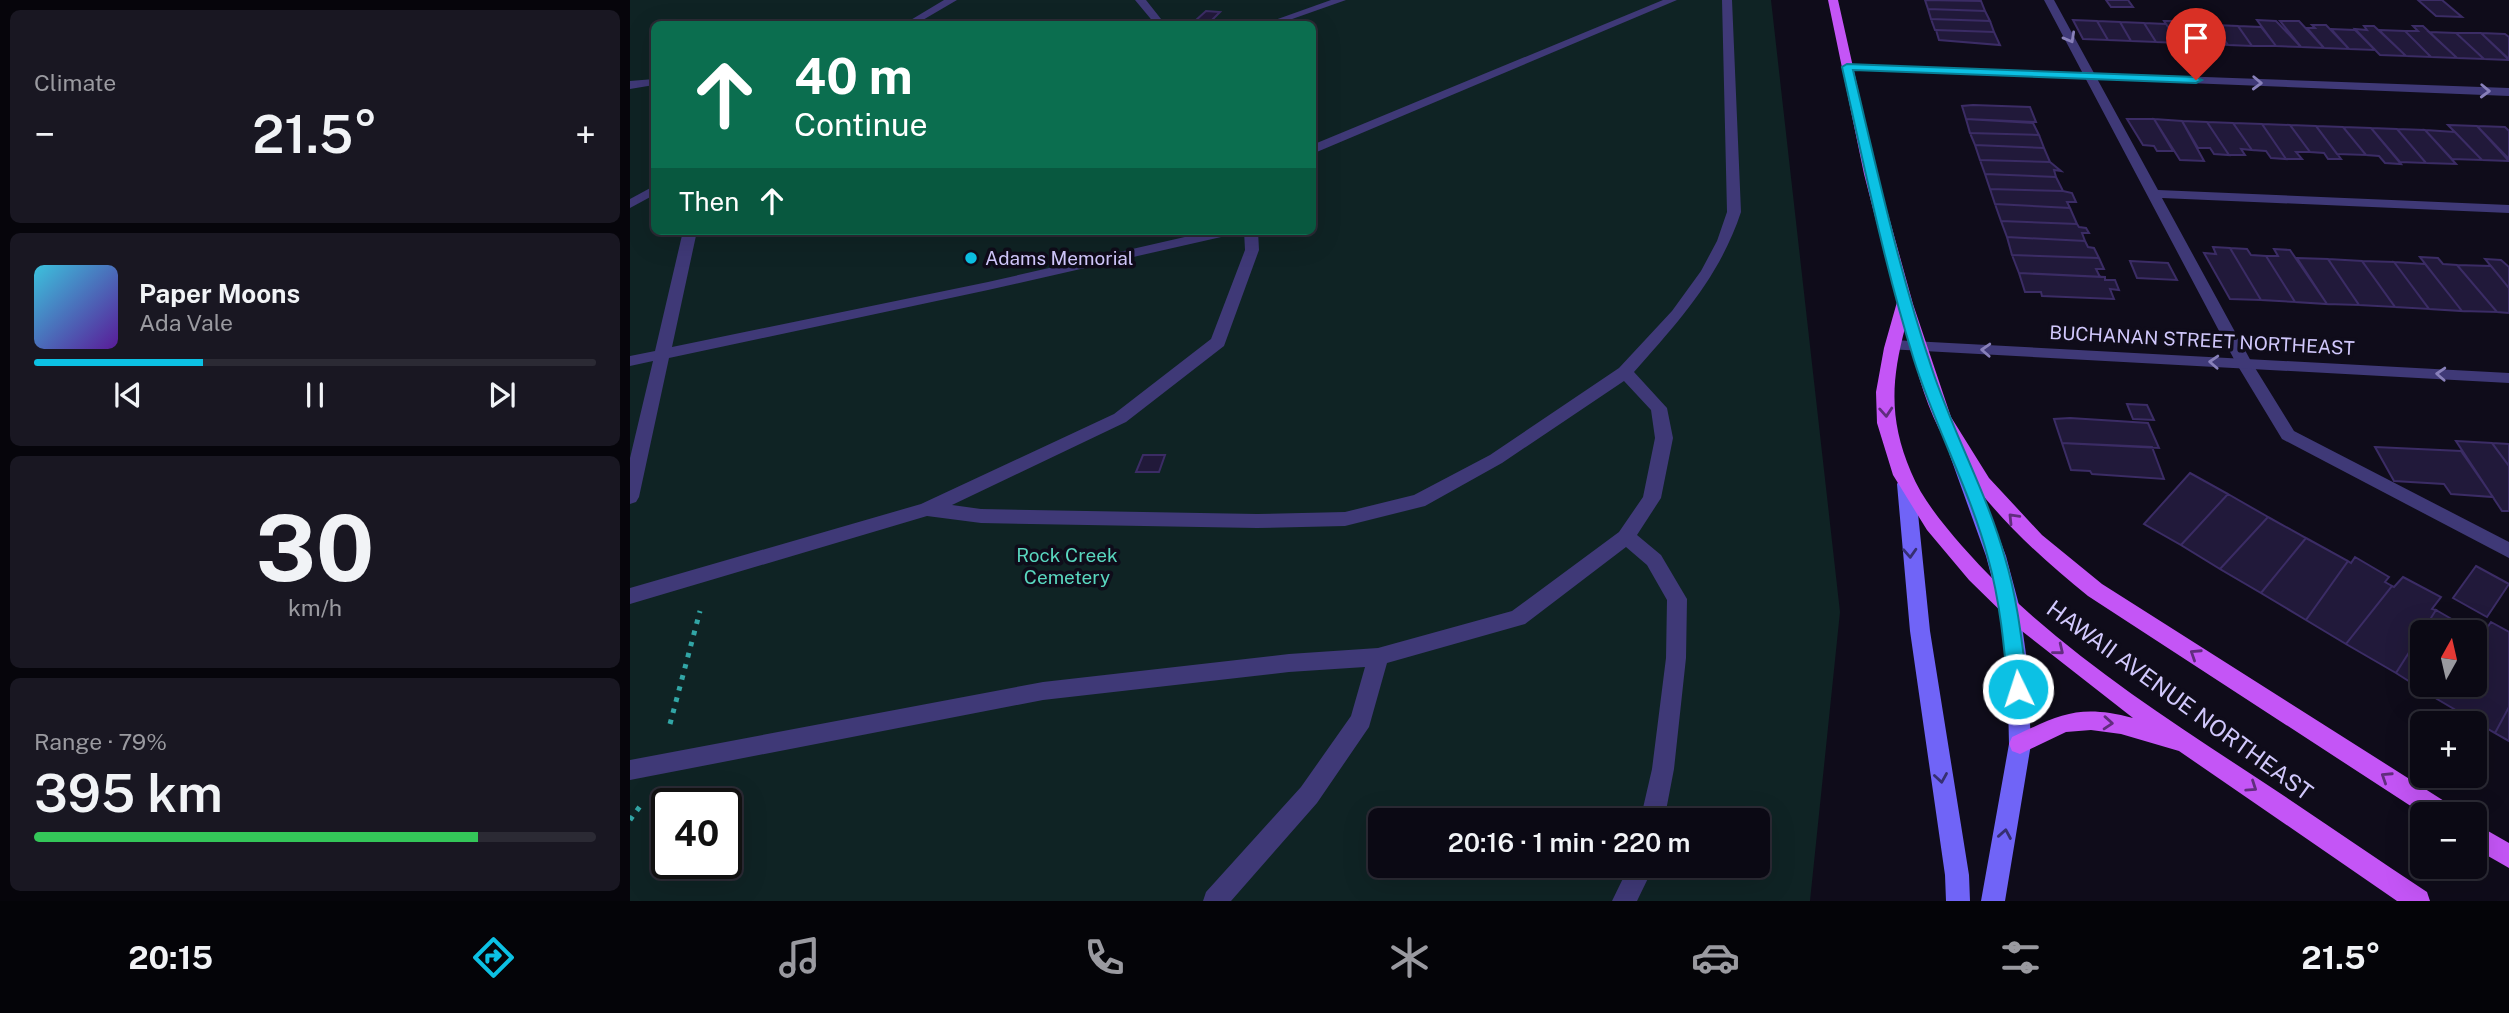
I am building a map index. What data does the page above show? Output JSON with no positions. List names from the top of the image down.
{
  "streets": {
    "main road": ["HAWAII AVENUE NORTHEAST"],
    "street": ["BUCHANAN STREET NORTHEAST"]
  },
  "crossings": [
    ["BUCHANAN STREET NORTHEAST", "HAWAII AVENUE NORTHEAST"]
  ],
  "one_way": ["BUCHANAN STREET NORTHEAST"],
  "parks": ["Rock Creek Cemetery"],
  "places": ["Adams Memorial"],
  "north": "top",
  "page": {
    "tile": [
      "Climate",
      ["30", "km/h"],
      ["Range · 79%", "395 km"]
    ],
    "turn": ["40 m", "Continue"],
    "heat": ["−", "21.5°", "+"],
    "then": "Then",
    "song": ["Paper Moons", "Ada Vale"],
    "map_buttons": ["+", "−"],
    "limit": "40",
    "trip": "20:16 · 1 min · 220 m",
    "tabs": ["20:15", "21.5°"]
  }
}
